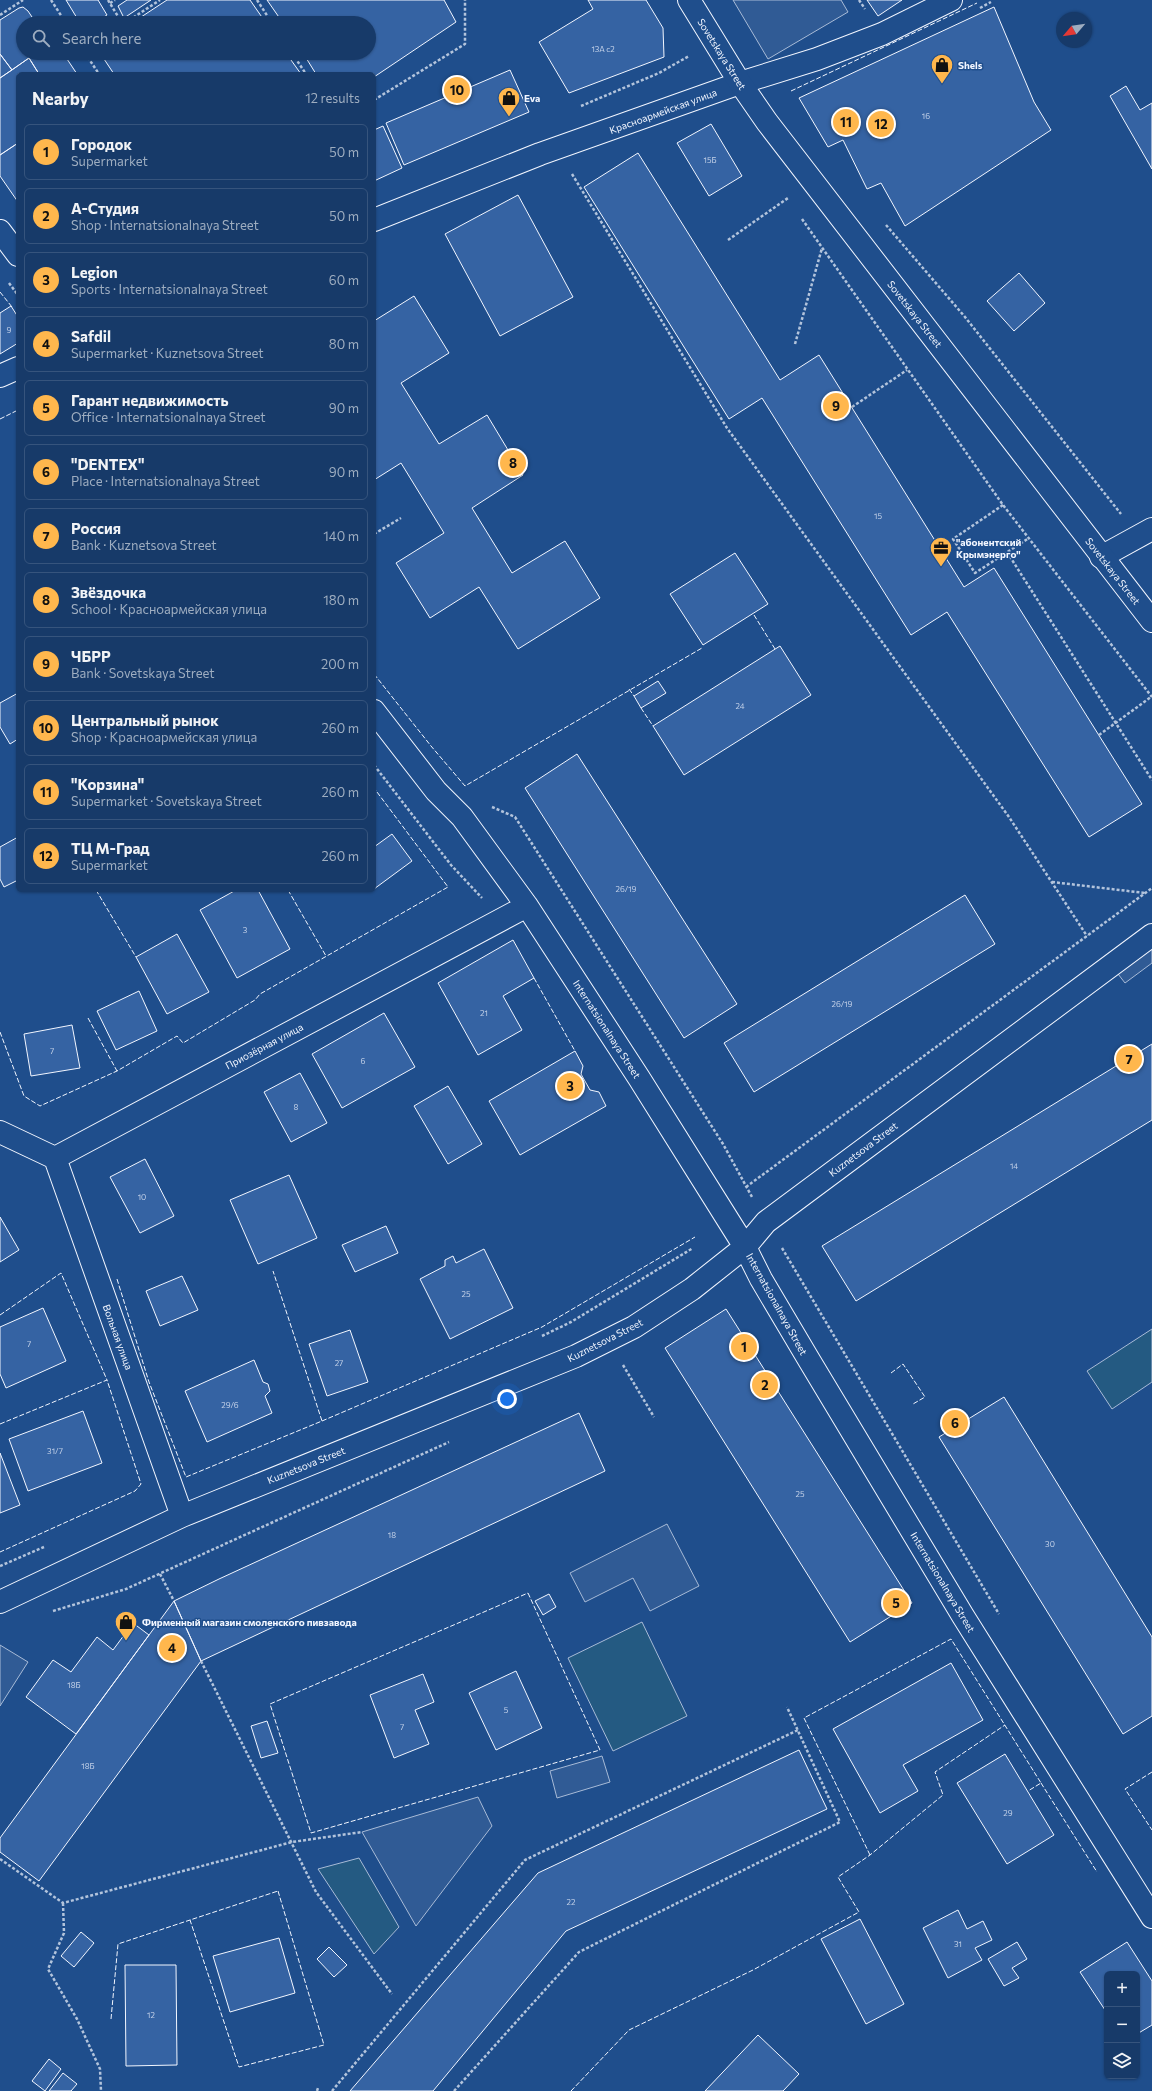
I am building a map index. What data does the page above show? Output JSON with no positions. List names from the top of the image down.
{
  "streets": {
    "street": [
      "Sovetskaya Street",
      "Красноармейская улица",
      "Internatsionalnaya Street",
      "Приозёрная улица",
      "Kuznetsova Street",
      "Вольная улица"
    ]
  },
  "crossings": [
    ["Sovetskaya Street", "Красноармейская улица"],
    ["Internatsionalnaya Street", "Приозёрная улица"],
    ["Internatsionalnaya Street", "Kuznetsova Street"],
    ["Приозёрная улица", "Вольная улица"],
    ["Kuznetsova Street", "Вольная улица"]
  ],
  "places": {
    "shop": ["Shels", "Eva", "Фирменный магазин смоленского пивзавода"],
    "office": ["\"абонентский Крымэнерго\""]
  },
  "house_numbers": [
    "13А с2",
    "16",
    "15Б",
    "9",
    "15",
    "24",
    "26/19",
    "3",
    "26/19",
    "21",
    "7",
    "6",
    "8",
    "14",
    "10",
    "25",
    "7",
    "27",
    "29/6",
    "31/7",
    "25",
    "18",
    "30",
    "18Б",
    "5",
    "7",
    "18Б",
    "29",
    "22",
    "31",
    "12"
  ],
  "north": "bottom left",
  "page": {
    "search": "Search here",
    "heading": ["Nearby", "12 results"],
    "pins": [
      "10",
      "11",
      "12",
      "9",
      "8",
      "7",
      "3",
      "1",
      "2",
      "6",
      "5",
      "4"
    ],
    "list": [
      {
        "mark": "1",
        "name": "Городок",
        "note": "Supermarket",
        "value": "50 m"
      },
      {
        "mark": "2",
        "name": "А-Студия",
        "note": "Shop · Internatsionalnaya Street",
        "value": "50 m"
      },
      {
        "mark": "3",
        "name": "Legion",
        "note": "Sports · Internatsionalnaya Street",
        "value": "60 m"
      },
      {
        "mark": "4",
        "name": "Safdil",
        "note": "Supermarket · Kuznetsova Street",
        "value": "80 m"
      },
      {
        "mark": "5",
        "name": "Гарант недвижимость",
        "note": "Office · Internatsionalnaya Street",
        "value": "90 m"
      },
      {
        "mark": "6",
        "name": "\"DENTEX\"",
        "note": "Place · Internatsionalnaya Street",
        "value": "90 m"
      },
      {
        "mark": "7",
        "name": "Россия",
        "note": "Bank · Kuznetsova Street",
        "value": "140 m"
      },
      {
        "mark": "8",
        "name": "Звёздочка",
        "note": "School · Красноармейская улица",
        "value": "180 m"
      },
      {
        "mark": "9",
        "name": "ЧБРР",
        "note": "Bank · Sovetskaya Street",
        "value": "200 m"
      },
      {
        "mark": "10",
        "name": "Центральный рынок",
        "note": "Shop · Красноармейская улица",
        "value": "260 m"
      },
      {
        "mark": "11",
        "name": "\"Корзина\"",
        "note": "Supermarket · Sovetskaya Street",
        "value": "260 m"
      },
      {
        "mark": "12",
        "name": "ТЦ М-Град",
        "note": "Supermarket",
        "value": "260 m"
      }
    ],
    "map_buttons": ["+", "−"]
  }
}
